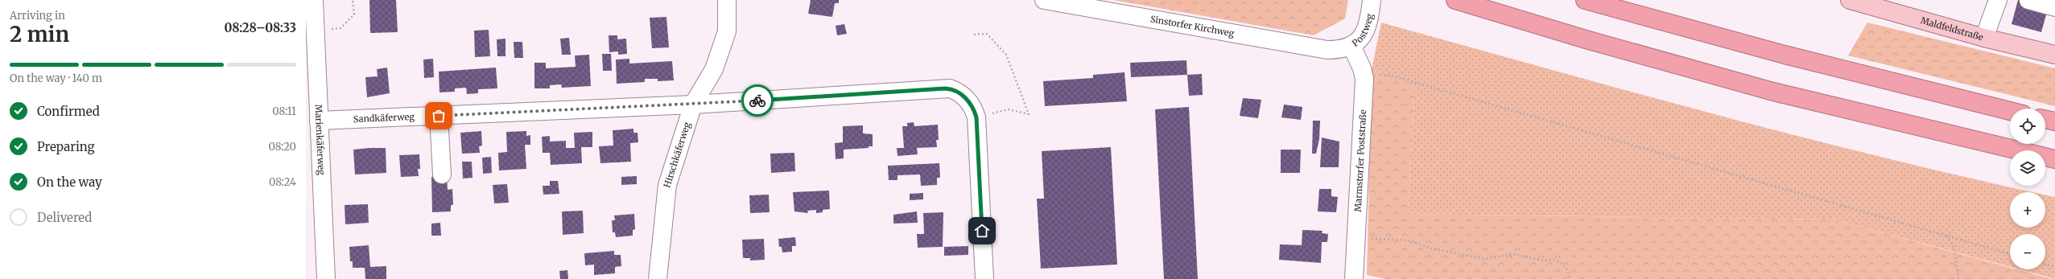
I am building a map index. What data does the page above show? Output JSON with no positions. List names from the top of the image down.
{
  "streets": {
    "main road": ["Maldfeldstraße"],
    "street": [
      "Sinstorfer Kirchweg",
      "Postweg",
      "Sandkäferweg",
      "Marienkäferweg",
      "Hirschkäferweg",
      "Marmstorfer Poststraße"
    ]
  },
  "crossings": [
    ["Sinstorfer Kirchweg", "Postweg"],
    ["Sinstorfer Kirchweg", "Marmstorfer Poststraße"],
    ["Postweg", "Marmstorfer Poststraße"],
    ["Sandkäferweg", "Marienkäferweg"],
    ["Sandkäferweg", "Hirschkäferweg"]
  ],
  "page": {
    "heading": ["2 min", "Arriving in", "08:28–08:33"],
    "bar": "On the way · 140 m",
    "list": [
      ["Confirmed", "08:11"],
      ["Preparing", "08:20"],
      ["On the way", "08:24"],
      "Delivered"
    ],
    "map_buttons": ["+", "−"]
  }
}
